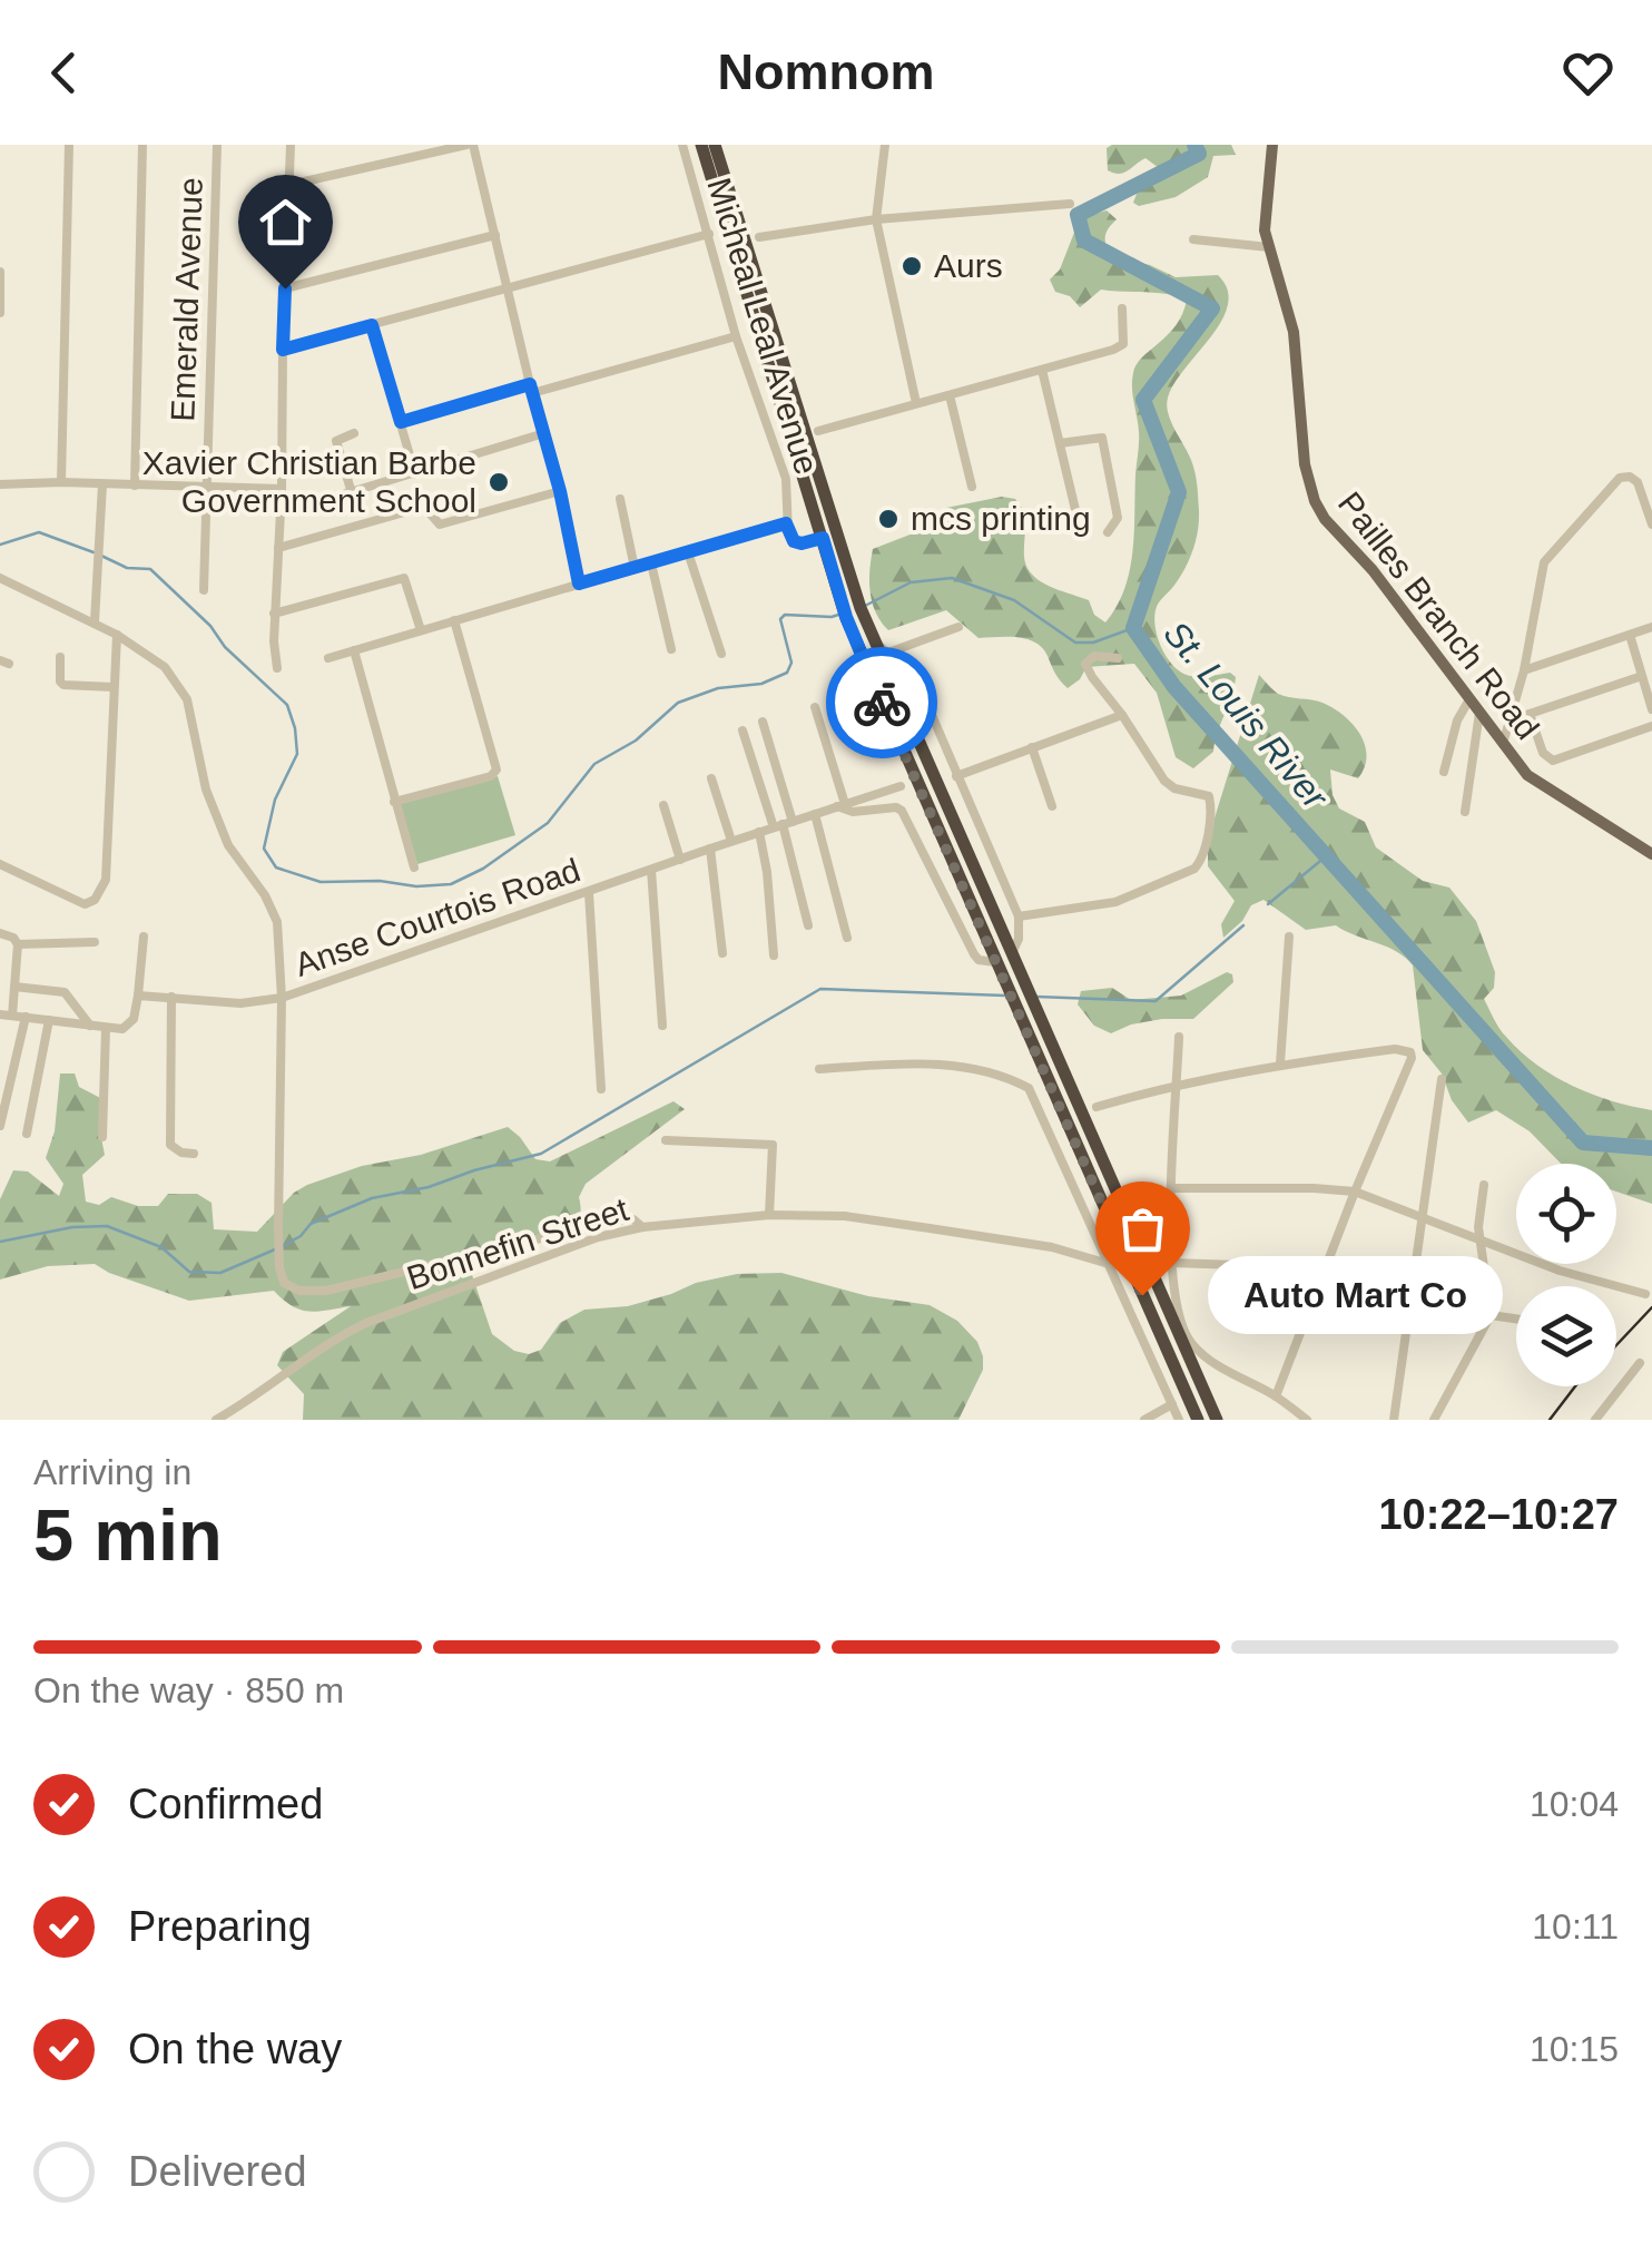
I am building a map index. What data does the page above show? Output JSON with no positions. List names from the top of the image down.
{
  "streets": {
    "main road": ["Pailles Branch Road"],
    "street": [
      "Emerald Avenue",
      "Micheal Leal Avenue",
      "Anse Courtois Road",
      "Bonnefin Street"
    ]
  },
  "water": ["St. Louis River"],
  "places": [
    "Aurs",
    "Xavier Christian Barbe Government School",
    "mcs printing",
    "Auto Mart Co"
  ],
  "page": {
    "header": "Nomnom",
    "bubble": "Auto Mart Co",
    "heading": ["5 min", "Arriving in", "10:22–10:27"],
    "bar": "On the way · 850 m",
    "list": [
      ["Confirmed", "10:04"],
      ["Preparing", "10:11"],
      ["On the way", "10:15"],
      "Delivered"
    ]
  }
}
